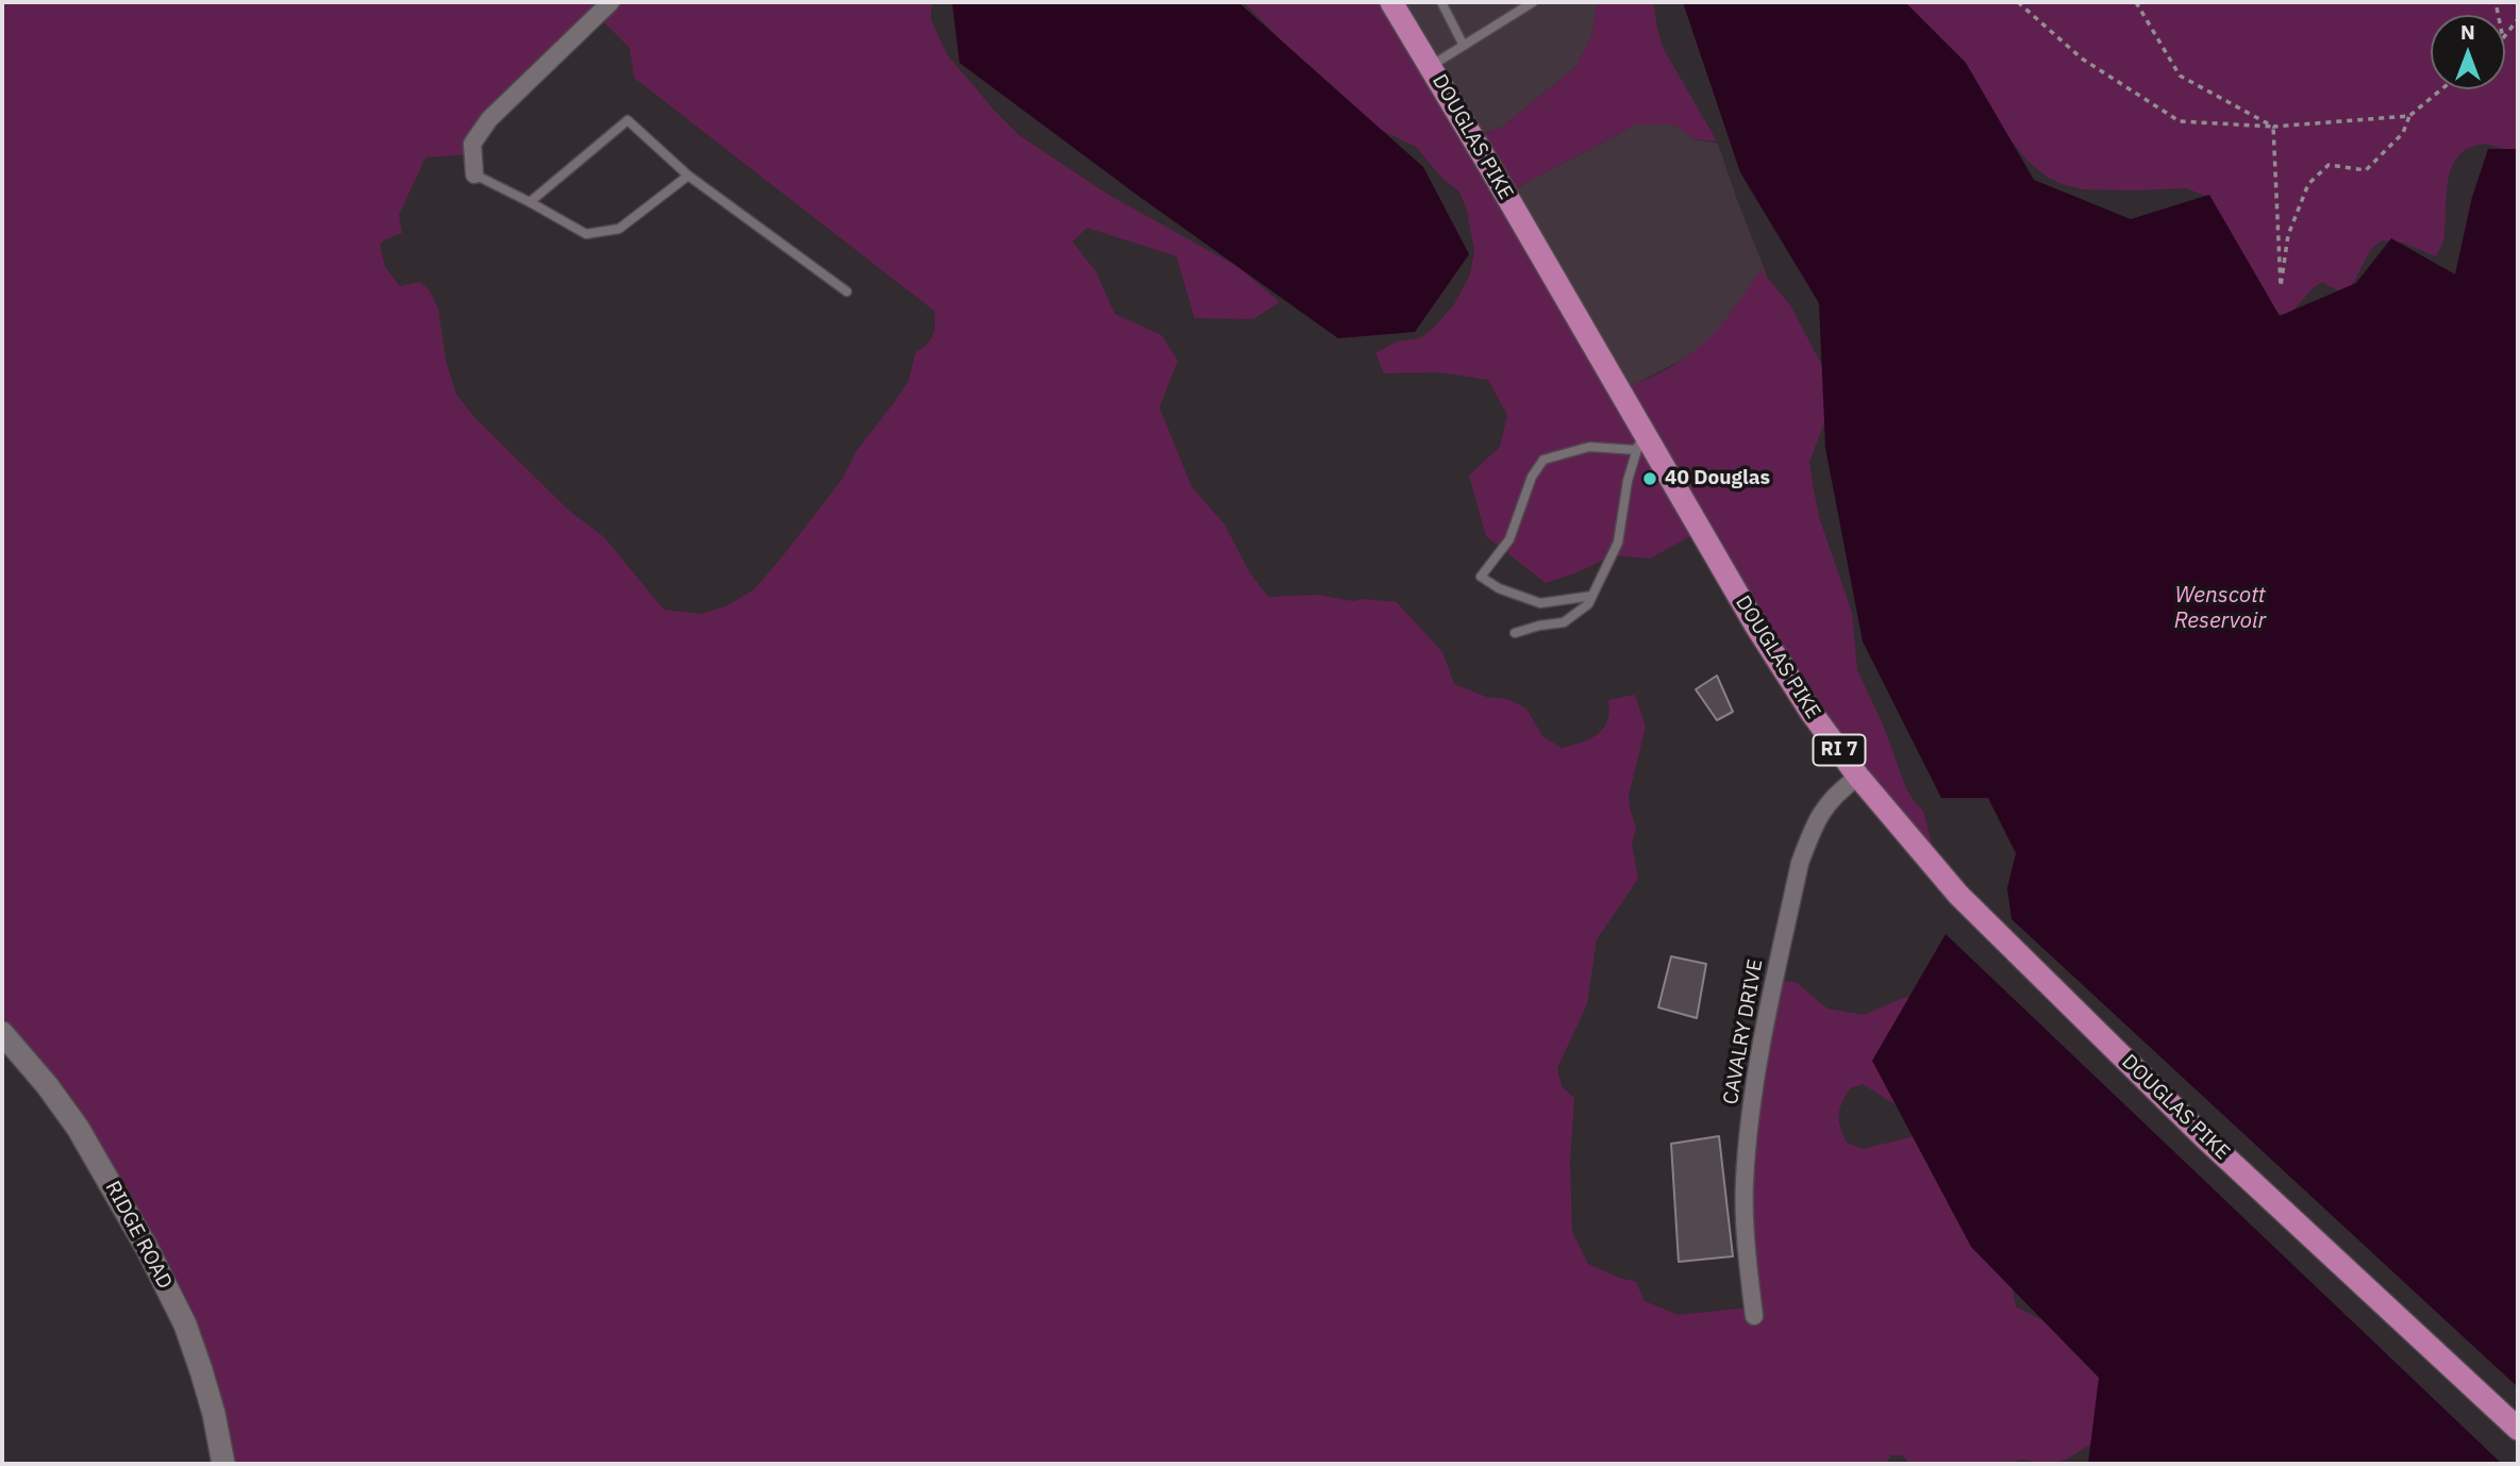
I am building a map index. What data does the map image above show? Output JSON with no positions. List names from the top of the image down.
{
  "streets": {
    "main road": ["DOUGLAS PIKE", "RI 7"],
    "street": ["CAVALRY DRIVE", "RIDGE ROAD"]
  },
  "crossings": [
    ["DOUGLAS PIKE", "CAVALRY DRIVE"]
  ],
  "water": ["Wenscott Reservoir"],
  "places": ["40 Douglas"],
  "north": "top"
}
